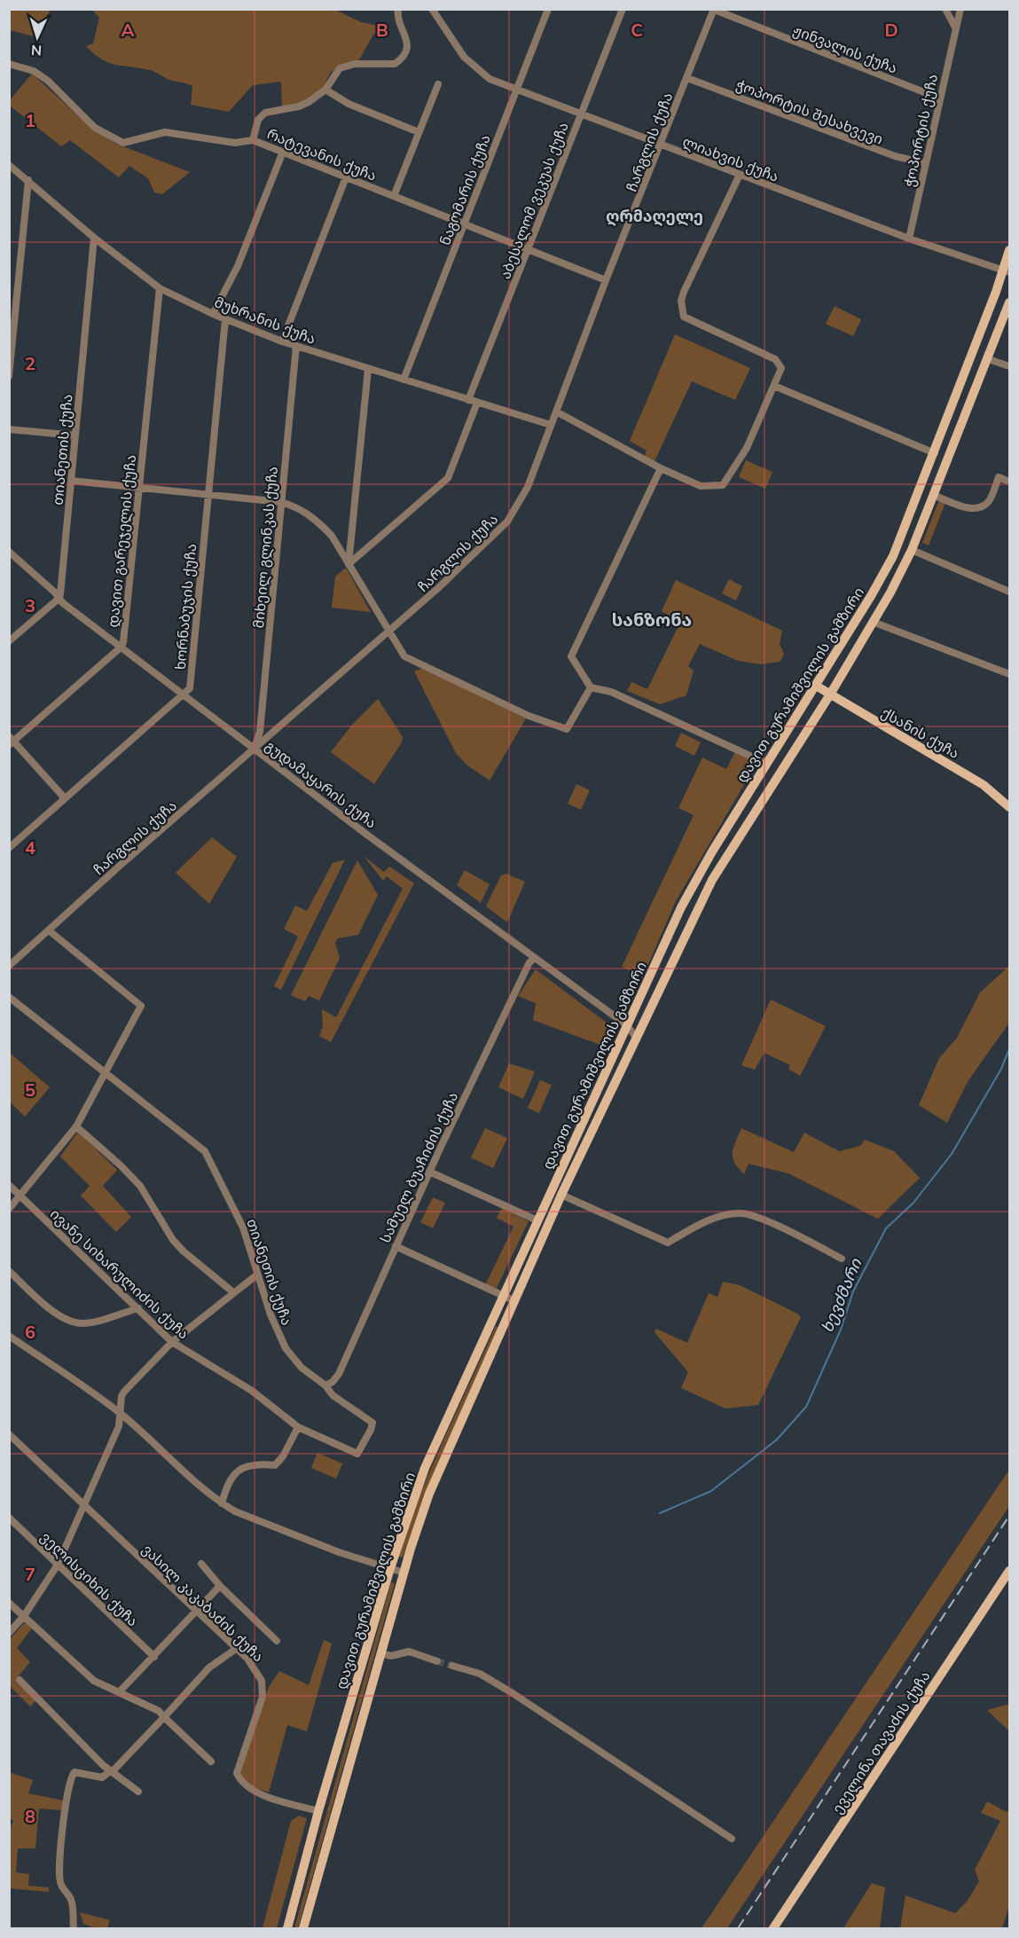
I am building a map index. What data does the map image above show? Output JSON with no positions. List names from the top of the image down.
{
  "streets": {
    "main road": ["დავით გურამიშვილის გამზირი", "ქსანის ქუჩა", "ეველინა თავაძის ქუჩა"],
    "street": [
      "ჟინვალის ქუჩა",
      "ჭოპორტის შესახვევი",
      "ჭოპორტის ქუჩა",
      "ჩარგლის ქუჩა",
      "რატევანის ქუჩა",
      "ლიახვის ქუჩა",
      "ნაგომარის ქუჩა",
      "აბესალომ ვეკუას ქუჩა",
      "მუხრანის ქუჩა",
      "თიანეთის ქუჩა",
      "დავით გარეჯელის ქუჩა",
      "მიხეილ გლინკას ქუჩა",
      "ხორნაბუჯის ქუჩა",
      "გუდამაყარის ქუჩა",
      "სამუელ ბუაჩიძის ქუჩა",
      "ივანე სიხარულიძის ქუჩა",
      "ველისციხის ქუჩა",
      "ვასილ კაკაბაძის ქუჩა"
    ]
  },
  "crossings": [
    ["ჟინვალის ქუჩა", "ჭოპორტის ქუჩა"],
    ["ჟინვალის ქუჩა", "ჩარგლის ქუჩა"],
    ["ჭოპორტის შესახვევი", "ჭოპორტის ქუჩა"],
    ["ჭოპორტის შესახვევი", "ჩარგლის ქუჩა"],
    ["ჭოპორტის ქუჩა", "ლიახვის ქუჩა"],
    ["ჩარგლის ქუჩა", "რატევანის ქუჩა"],
    ["ჩარგლის ქუჩა", "ლიახვის ქუჩა"],
    ["ჩარგლის ქუჩა", "მუხრანის ქუჩა"],
    ["ჩარგლის ქუჩა", "მიხეილ გლინკას ქუჩა"],
    ["ჩარგლის ქუჩა", "გუდამაყარის ქუჩა"],
    ["რატევანის ქუჩა", "ნაგომარის ქუჩა"],
    ["რატევანის ქუჩა", "აბესალომ ვეკუას ქუჩა"],
    ["ლიახვის ქუჩა", "ნაგომარის ქუჩა"],
    ["ლიახვის ქუჩა", "აბესალომ ვეკუას ქუჩა"],
    ["ლიახვის ქუჩა", "დავით გურამიშვილის გამზირი"],
    ["ნაგომარის ქუჩა", "მუხრანის ქუჩა"],
    ["აბესალომ ვეკუას ქუჩა", "მუხრანის ქუჩა"],
    ["მუხრანის ქუჩა", "თიანეთის ქუჩა"],
    ["მუხრანის ქუჩა", "დავით გარეჯელის ქუჩა"],
    ["მუხრანის ქუჩა", "მიხეილ გლინკას ქუჩა"],
    ["მუხრანის ქუჩა", "ხორნაბუჯის ქუჩა"],
    ["თიანეთის ქუჩა", "გუდამაყარის ქუჩა"],
    ["თიანეთის ქუჩა", "სამუელ ბუაჩიძის ქუჩა"],
    ["თიანეთის ქუჩა", "ივანე სიხარულიძის ქუჩა"],
    ["დავით გარეჯელის ქუჩა", "გუდამაყარის ქუჩა"],
    ["მიხეილ გლინკას ქუჩა", "გუდამაყარის ქუჩა"],
    ["ხორნაბუჯის ქუჩა", "გუდამაყარის ქუჩა"],
    ["დავით გურამიშვილის გამზირი", "ქსანის ქუჩა"],
    ["დავით გურამიშვილის გამზირი", "გუდამაყარის ქუჩა"],
    ["დავით გურამიშვილის გამზირი", "ვასილ კაკაბაძის ქუჩა"],
    ["გუდამაყარის ქუჩა", "სამუელ ბუაჩიძის ქუჩა"]
  ],
  "districts": ["ღრმაღელე", "სანზონა"],
  "water": ["ხევძმარი"],
  "north": "bottom",
  "grid": {
    "columns": [
      "A",
      "B",
      "C",
      "D"
    ],
    "rows": [
      "1",
      "2",
      "3",
      "4",
      "5",
      "6",
      "7",
      "8"
    ]
  }
}
